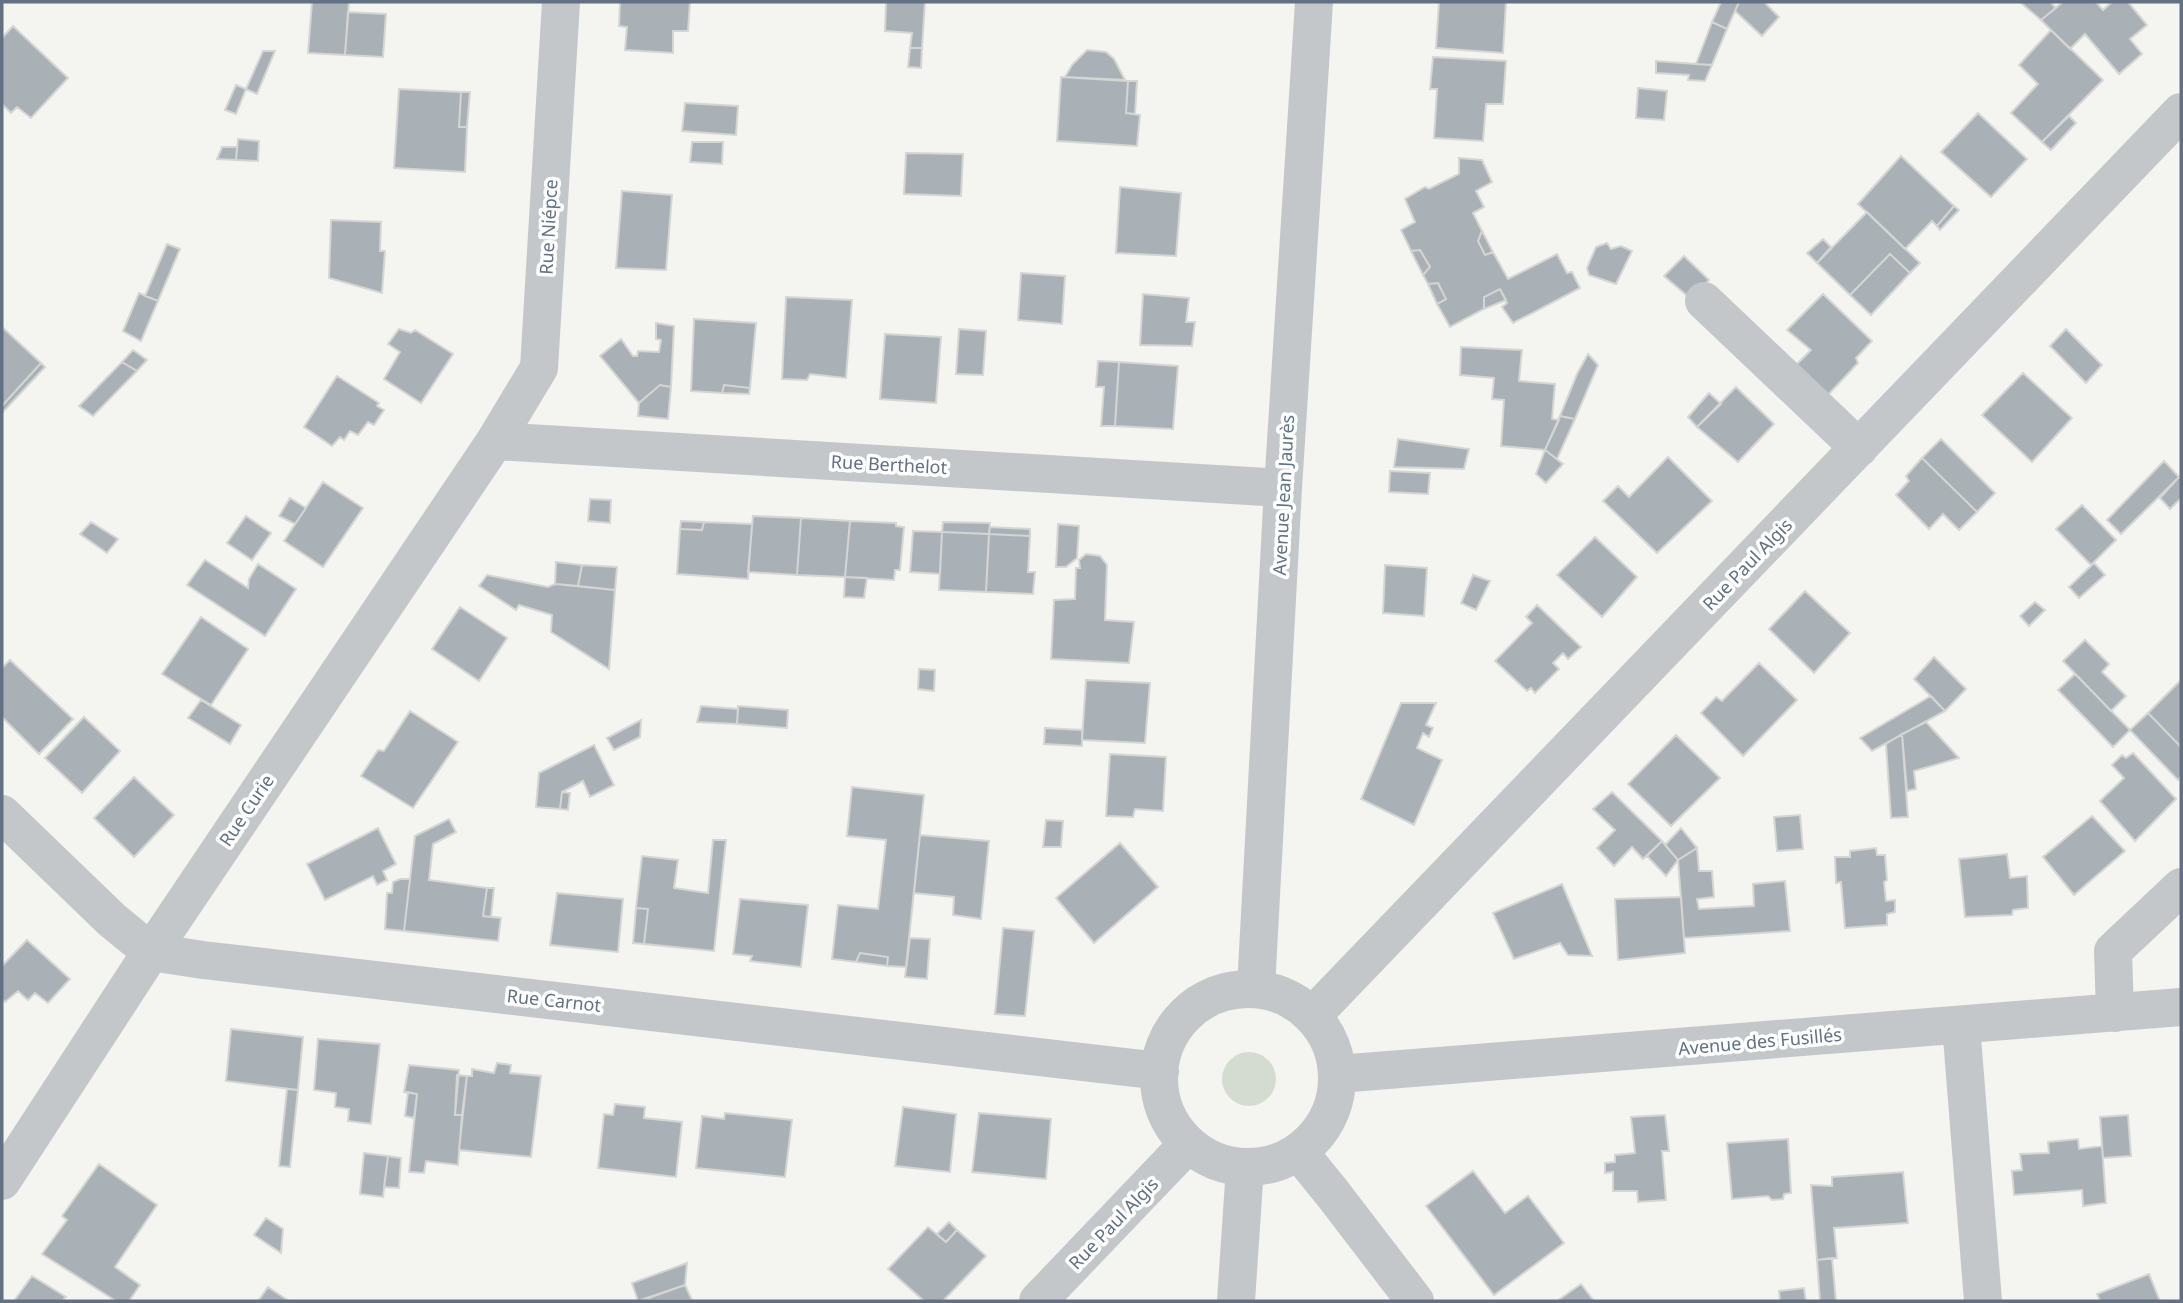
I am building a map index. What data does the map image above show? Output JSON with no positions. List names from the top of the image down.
{
  "streets": {
    "street": [
      "Rue Niépce",
      "Rue Berthelot",
      "Avenue Jean Jaurès",
      "Rue Paul Algis",
      "Rue Curie",
      "Rue Carnot",
      "Avenue des Fusillés"
    ]
  },
  "crossings": [
    ["Rue Niépce", "Rue Berthelot"],
    ["Rue Niépce", "Rue Curie"],
    ["Rue Berthelot", "Avenue Jean Jaurès"],
    ["Rue Berthelot", "Rue Curie"],
    ["Avenue Jean Jaurès", "Rue Paul Algis"],
    ["Avenue Jean Jaurès", "Rue Carnot"],
    ["Avenue Jean Jaurès", "Avenue des Fusillés"],
    ["Rue Paul Algis", "Rue Carnot"],
    ["Rue Paul Algis", "Avenue des Fusillés"],
    ["Rue Curie", "Rue Carnot"],
    ["Rue Carnot", "Avenue des Fusillés"]
  ]
}
